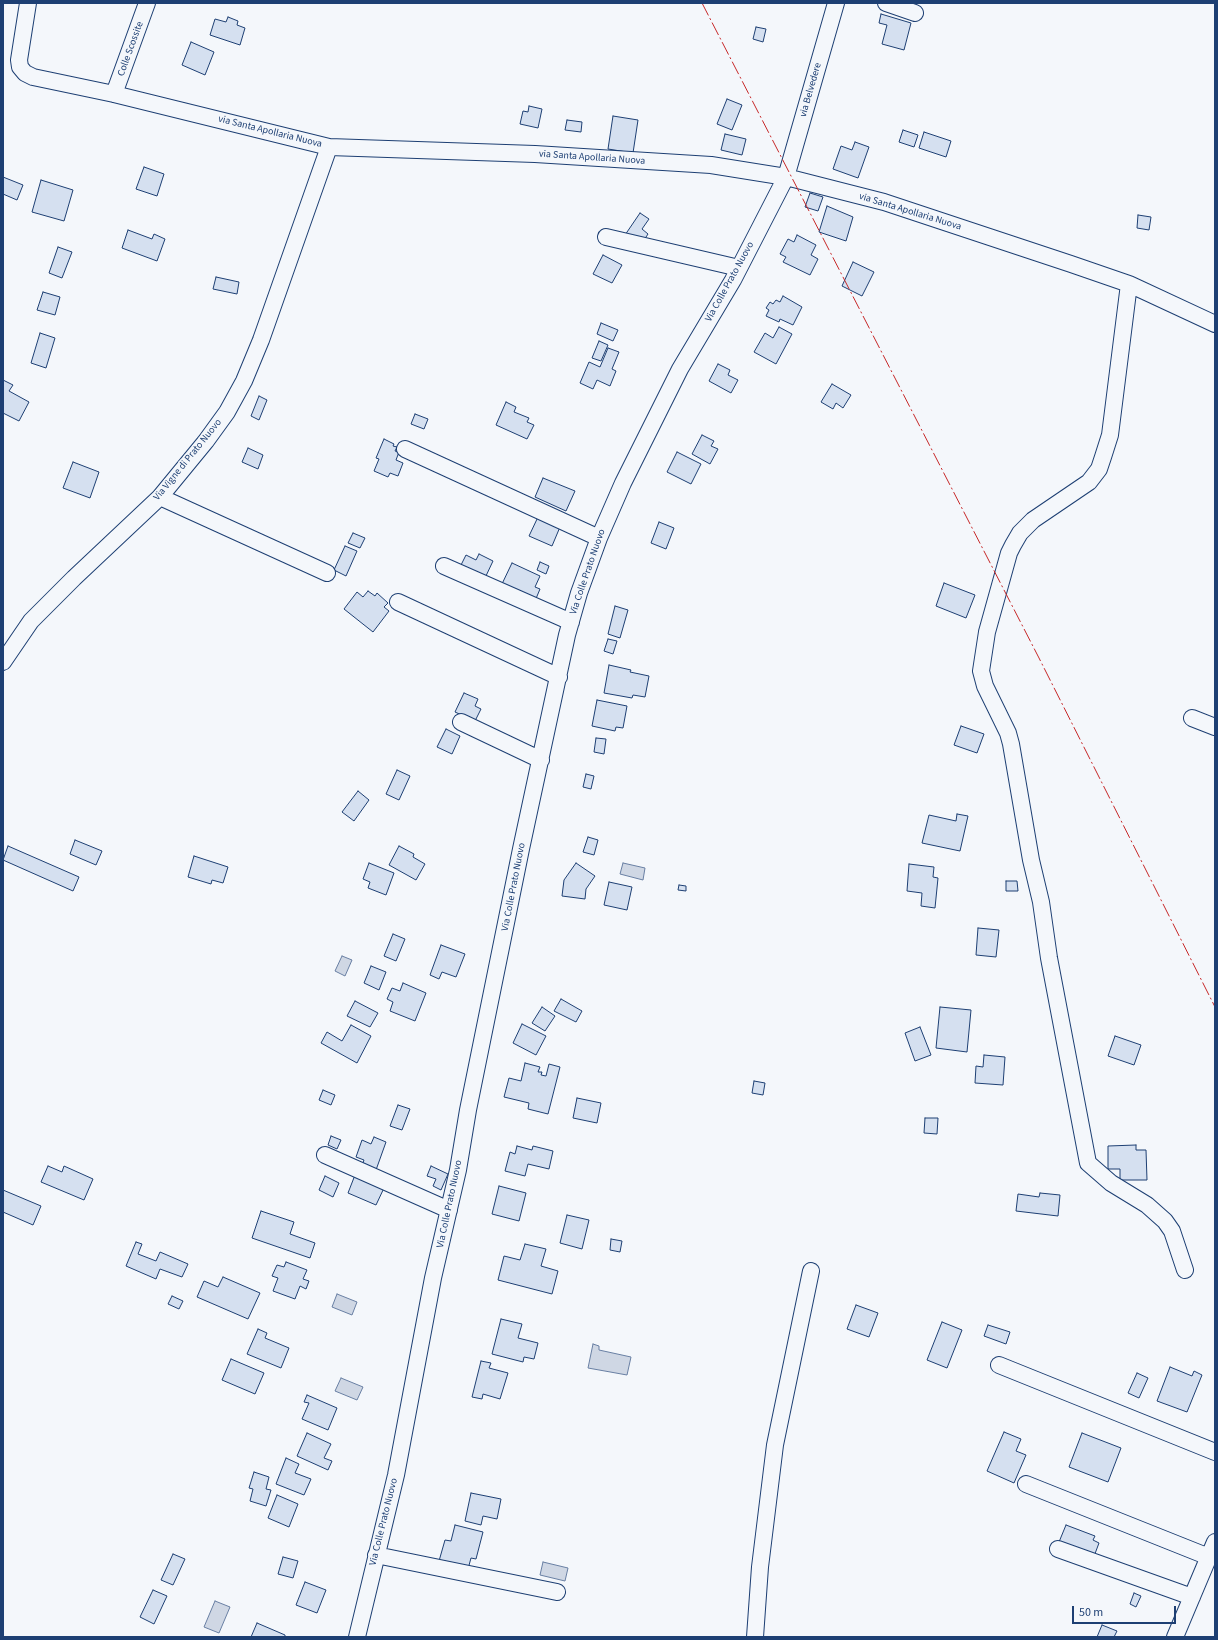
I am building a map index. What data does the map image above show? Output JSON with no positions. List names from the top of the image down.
{
  "streets": {
    "street": [
      "Colle Scossite",
      "via Belvedere",
      "via Santa Apollaria Nuova",
      "Via Colle Prato Nuovo",
      "Via Vigne di Prato Nuovo"
    ]
  },
  "crossings": [
    ["Colle Scossite", "via Santa Apollaria Nuova"],
    ["via Belvedere", "via Santa Apollaria Nuova"],
    ["via Belvedere", "Via Colle Prato Nuovo"],
    ["via Santa Apollaria Nuova", "Via Colle Prato Nuovo"],
    ["via Santa Apollaria Nuova", "Via Vigne di Prato Nuovo"]
  ],
  "scale_bar": "50 m"
}
